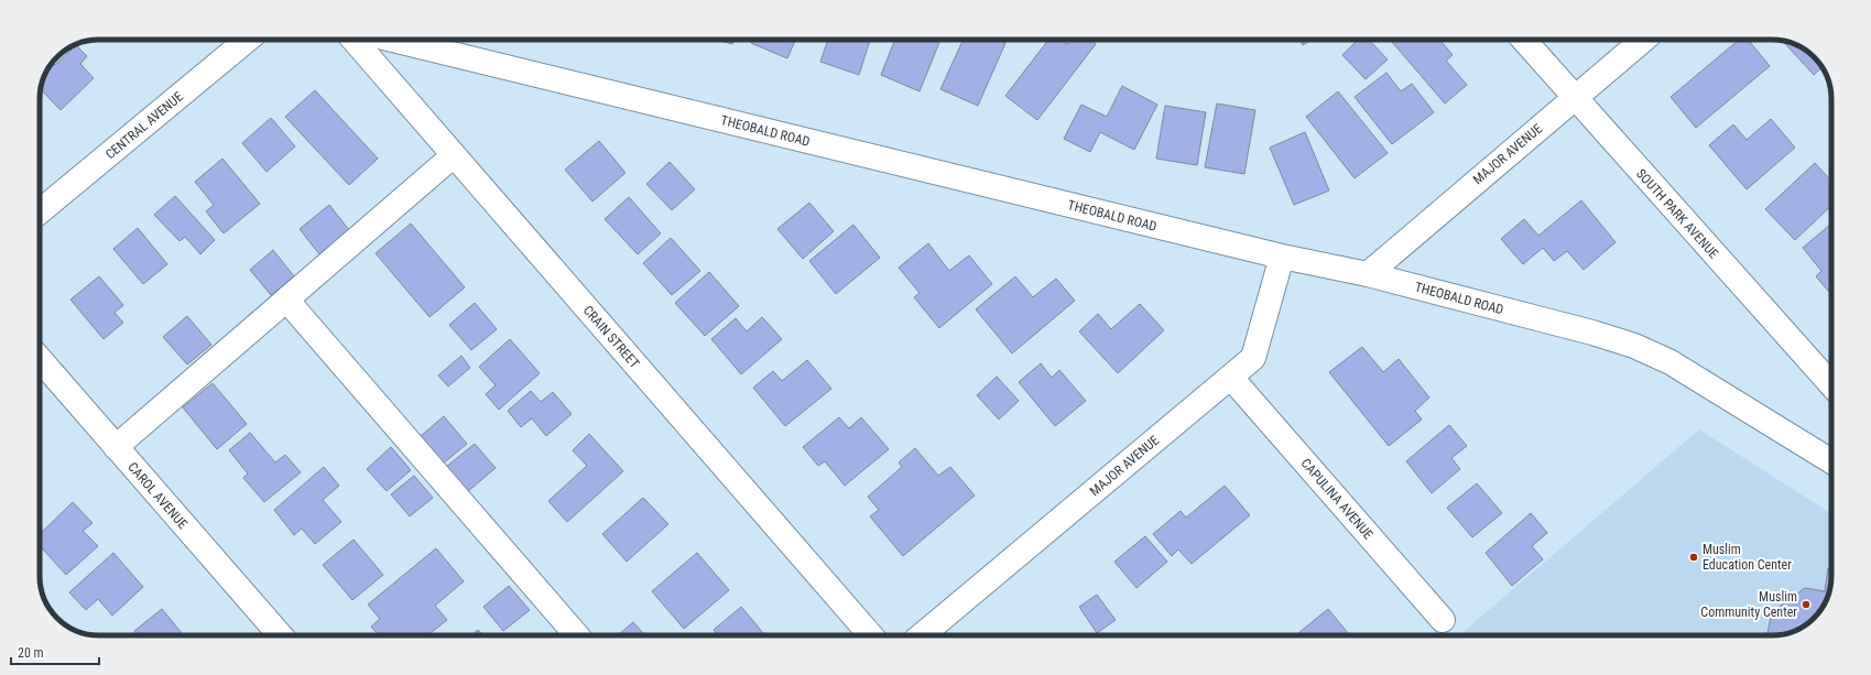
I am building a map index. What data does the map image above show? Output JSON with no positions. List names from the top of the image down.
{
  "streets": {
    "street": [
      "CENTRAL AVENUE",
      "THEOBALD ROAD",
      "MAJOR AVENUE",
      "SOUTH PARK AVENUE",
      "CRAIN STREET",
      "CAROL AVENUE",
      "CAPULINA AVENUE"
    ]
  },
  "crossings": [
    ["THEOBALD ROAD", "MAJOR AVENUE"],
    ["MAJOR AVENUE", "SOUTH PARK AVENUE"],
    ["MAJOR AVENUE", "CAPULINA AVENUE"]
  ],
  "places": ["Muslim Education Center", "Muslim Community Center"],
  "scale_bar": "20 m"
}
